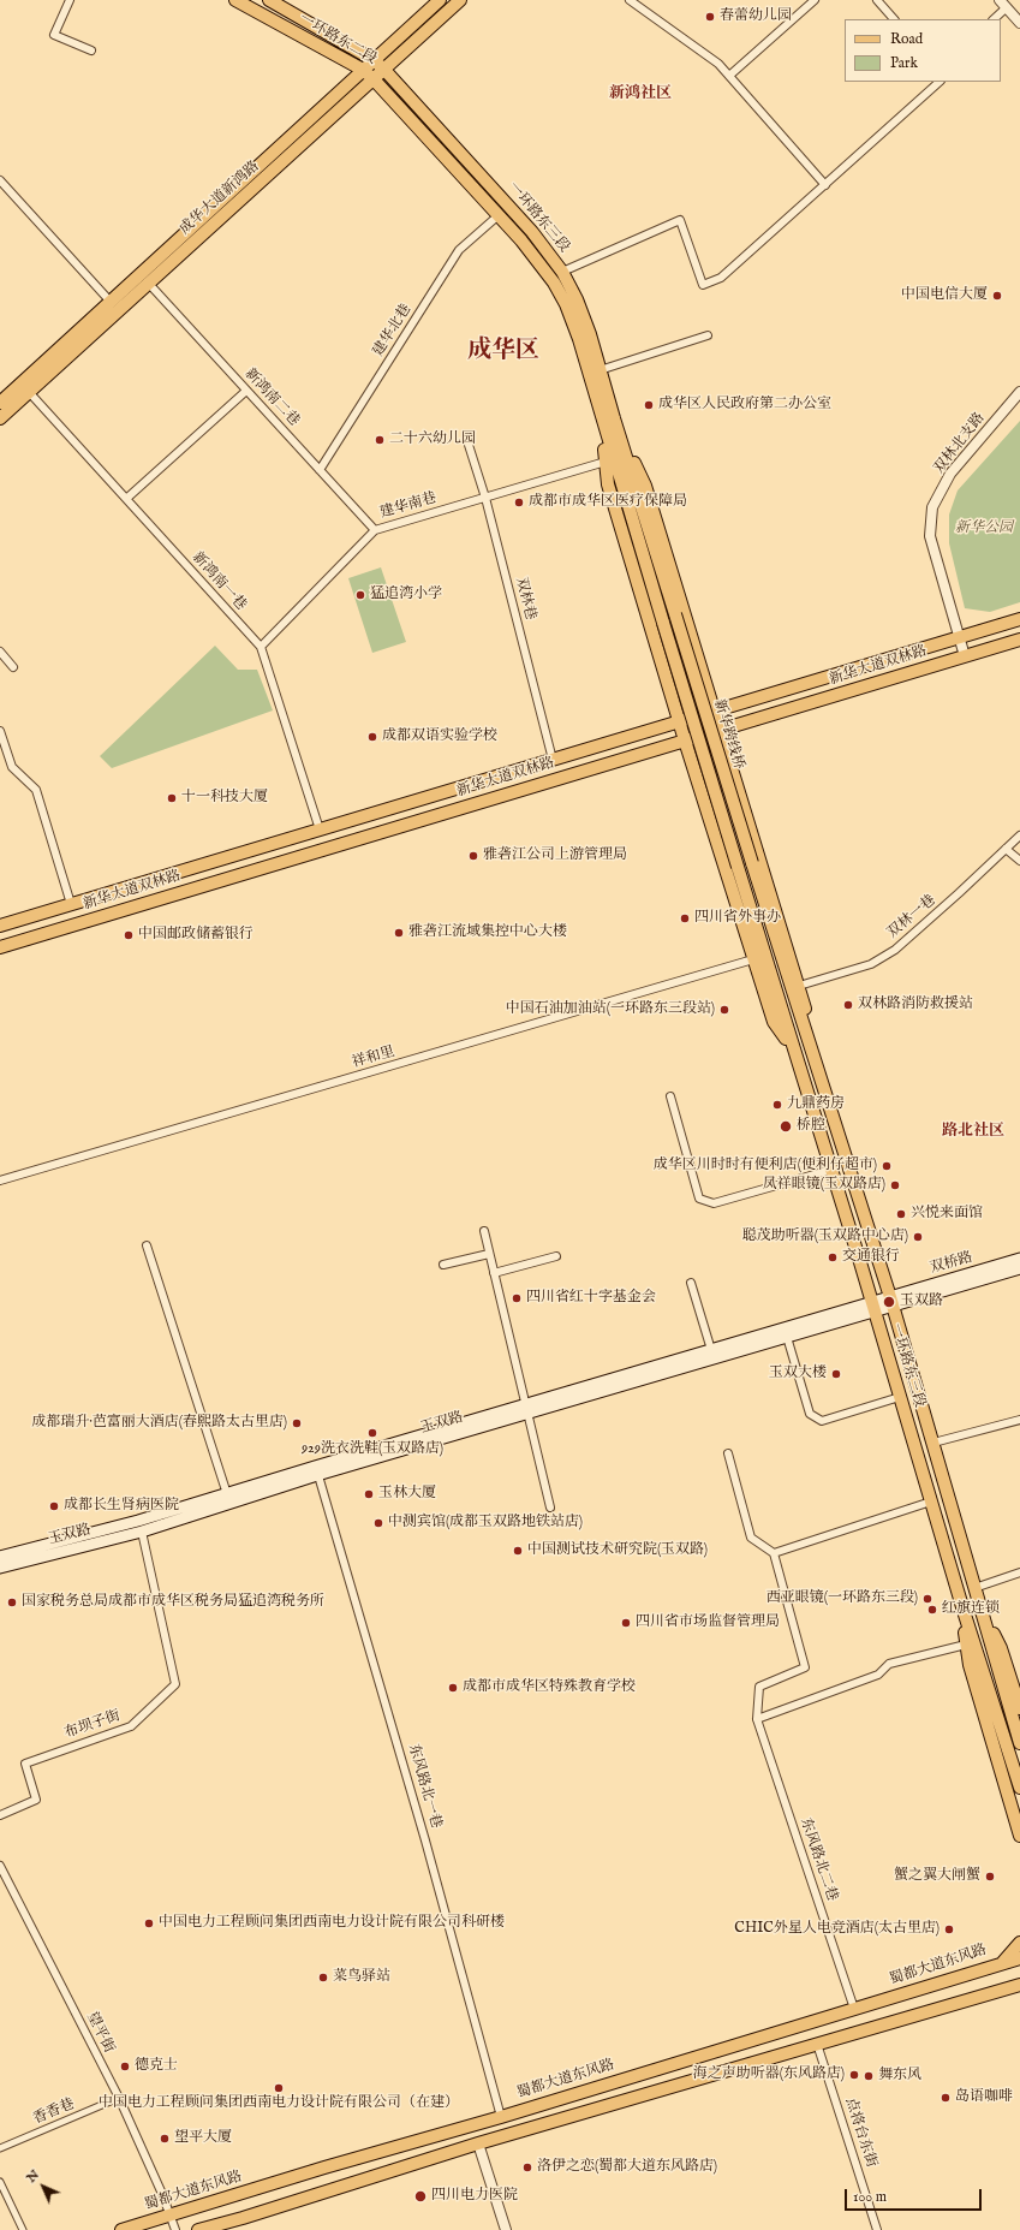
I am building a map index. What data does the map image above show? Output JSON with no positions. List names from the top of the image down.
{
  "streets": {
    "main road": [
      "一环路东二段",
      "成华大道新鸿路",
      "一环路东三段",
      "新华大道双林路",
      "新华跨线桥",
      "双桥路",
      "玉双路",
      "蜀都大道东风路"
    ],
    "street": [
      "建华北巷",
      "新鸿南二巷",
      "双林北支路",
      "建华南巷",
      "新鸿南一巷",
      "双林巷",
      "双林一巷",
      "祥和里",
      "布坝子街",
      "东风路北一巷",
      "东风路北二巷",
      "望平街",
      "香香巷",
      "点将台东街"
    ]
  },
  "crossings": [
    ["一环路东二段", "成华大道新鸿路"],
    ["一环路东二段", "一环路东三段"],
    ["成华大道新鸿路", "一环路东三段"],
    ["成华大道新鸿路", "新鸿南二巷"],
    ["成华大道新鸿路", "新鸿南一巷"],
    ["一环路东三段", "建华北巷"],
    ["一环路东三段", "新华跨线桥"],
    ["一环路东三段", "双桥路"],
    ["一环路东三段", "玉双路"],
    ["建华北巷", "新鸿南二巷"],
    ["新鸿南二巷", "建华南巷"],
    ["双林北支路", "新华大道双林路"],
    ["建华南巷", "新鸿南一巷"],
    ["建华南巷", "双林巷"],
    ["新鸿南一巷", "新华大道双林路"],
    ["双林巷", "新华大道双林路"],
    ["双桥路", "玉双路"],
    ["玉双路", "布坝子街"],
    ["玉双路", "东风路北一巷"],
    ["东风路北一巷", "蜀都大道东风路"],
    ["东风路北二巷", "蜀都大道东风路"],
    ["蜀都大道东风路", "望平街"],
    ["望平街", "香香巷"]
  ],
  "districts": ["新鸿社区", "成华区", "路北社区"],
  "parks": ["新华公园"],
  "places": [
    "春蕾幼儿园",
    "中国电信大厦",
    "成华区人民政府第二办公室",
    "二十六幼儿园",
    "成都市成华区医疗保障局",
    "猛追湾小学",
    "成都双语实验学校",
    "十一科技大厦",
    "雅砻江公司上游管理局",
    "四川省外事办",
    "雅砻江流域集控中心大楼",
    "中国邮政储蓄银行",
    "双林路消防救援站",
    "中国石油加油站(一环路东三段站)",
    "九鼎药房",
    "桥腔",
    "成华区川时时有便利店(便利仔超市)",
    "凤祥眼镜(玉双路店)",
    "兴悦来面馆",
    "聪茂助听器(玉双路中心店)",
    "交通银行",
    "四川省红十字基金会",
    "玉双路",
    "玉双大楼",
    "成都瑞升·芭富丽大酒店(春熙路太古里店)",
    "929洗衣洗鞋(玉双路店)",
    "玉林大厦",
    "成都长生肾病医院",
    "中测宾馆(成都玉双路地铁站店)",
    "中国测试技术研究院(玉双路)",
    "西亚眼镜(一环路东三段)",
    "国家税务总局成都市成华区税务局猛追湾税务所",
    "红旗连锁",
    "四川省市场监督管理局",
    "成都市成华区特殊教育学校",
    "蟹之翼大闸蟹",
    "中国电力工程顾问集团西南电力设计院有限公司科研楼",
    "CHIC外星人电竞酒店(太古里店)",
    "菜鸟驿站",
    "德克士",
    "海之声助听器(东风路店)",
    "舞东风",
    "中国电力工程顾问集团西南电力设计院有限公司（在建）",
    "岛语咖啡",
    "望平大厦",
    "洛伊之恋(蜀都大道东风路店)",
    "四川电力医院"
  ],
  "legend": ["Road", "Park"],
  "scale_bar": "100 m",
  "north": "top left"
}
